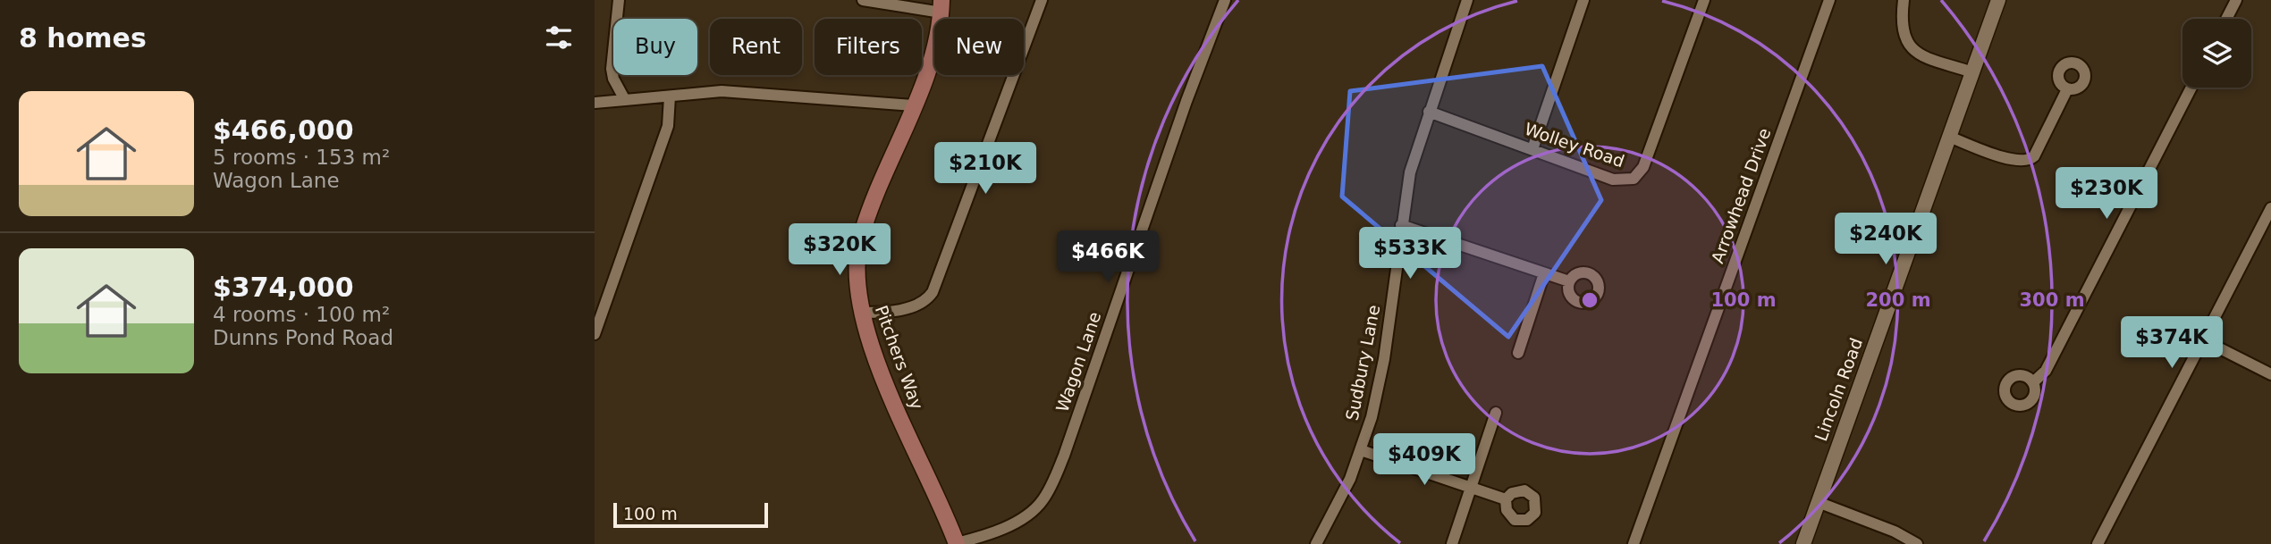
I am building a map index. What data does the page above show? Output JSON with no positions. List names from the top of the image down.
{
  "streets": {
    "main road": ["Pitchers Way"],
    "street": [
      "Wolley Road",
      "Arrowhead Drive",
      "Wagon Lane",
      "Sudbury Lane",
      "Lincoln Road"
    ]
  },
  "crossings": [
    ["Wolley Road", "Sudbury Lane"],
    ["Pitchers Way", "Wagon Lane"]
  ],
  "scale_bar": "100 m",
  "page": {
    "heading": "8 homes",
    "chip": [
      "Buy",
      "Rent",
      "Filters",
      "New"
    ],
    "list": [
      {
        "name": "$466,000",
        "note": "5 rooms · 153 m² · Wagon Lane"
      },
      {
        "name": "$374,000",
        "note": "4 rooms · 100 m² · Dunns Pond Road"
      }
    ],
    "price": [
      "$210K",
      "$230K",
      "$240K",
      "$320K",
      "$533K",
      "$466K",
      "$374K",
      "$409K"
    ],
    "scale": "100 m"
  },
  "rings": ["100 m", "200 m", "300 m"]
}
